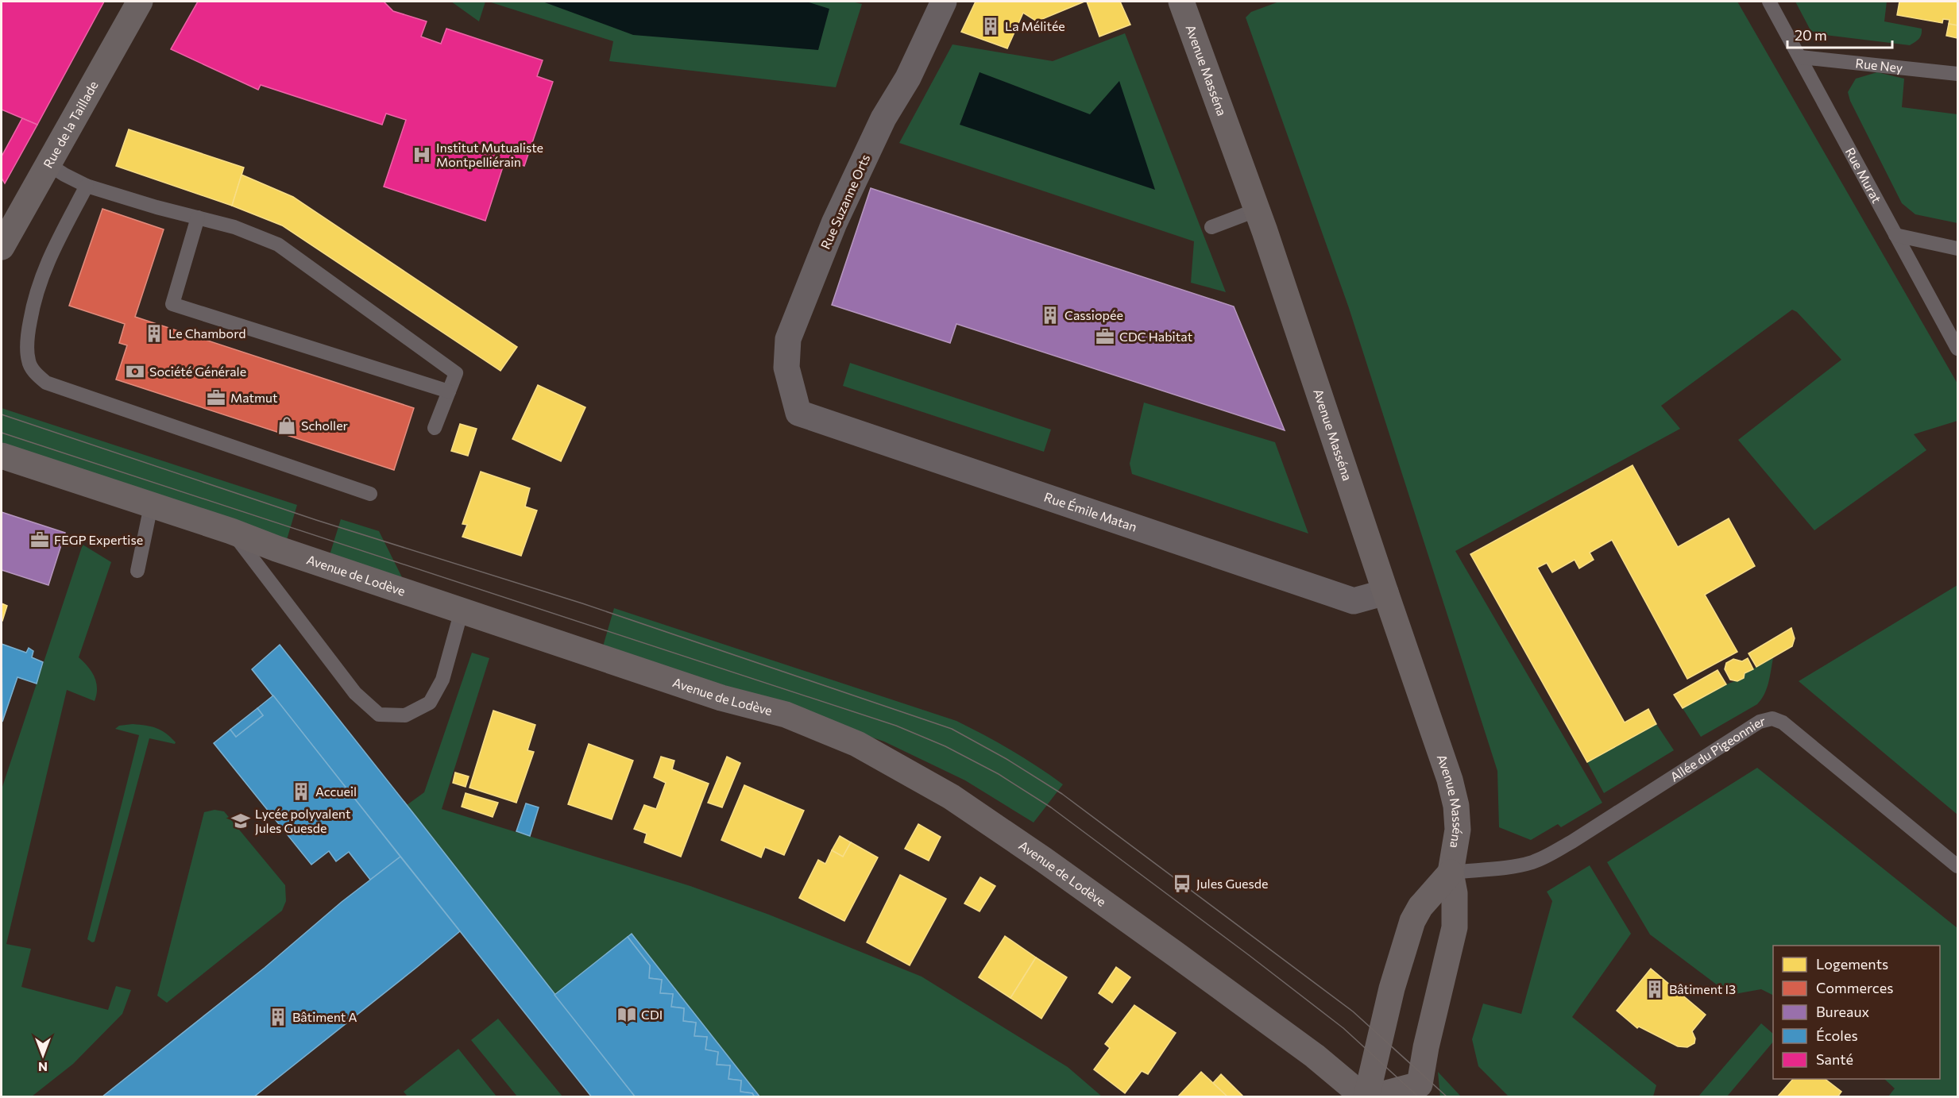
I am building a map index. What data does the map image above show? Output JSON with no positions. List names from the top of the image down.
{
  "streets": {
    "street": [
      "Avenue Masséna",
      "Rue de la Taillade",
      "Rue Suzanne Orts",
      "Rue Émile Matan",
      "Avenue de Lodève"
    ],
    "lane": ["Rue Ney", "Rue Murat", "Allée du Pigeonnier"]
  },
  "crossings": [
    ["Rue Ney", "Rue Murat"],
    ["Avenue Masséna", "Rue Émile Matan"],
    ["Avenue Masséna", "Allée du Pigeonnier"],
    ["Rue Suzanne Orts", "Rue Émile Matan"]
  ],
  "places": {
    "building": [
      "La Mélitée",
      "Cassiopée",
      "Le Chambord",
      "Accueil",
      "Bâtiment I3",
      "Bâtiment A"
    ],
    "hospital": ["Institut Mutualiste Montpelliérain"],
    "office": ["CDC Habitat", "Matmut", "FEGP Expertise"],
    "bank": ["Société Générale"],
    "shop": ["Scholler"],
    "school or university": ["Lycée polyvalent Jules Guesde"],
    "bus stop": ["Jules Guesde"],
    "library": ["CDI"]
  },
  "legend": [
    "Logements",
    "Commerces",
    "Bureaux",
    "Écoles",
    "Santé"
  ],
  "scale_bar": "20 m",
  "north": "bottom"
}
